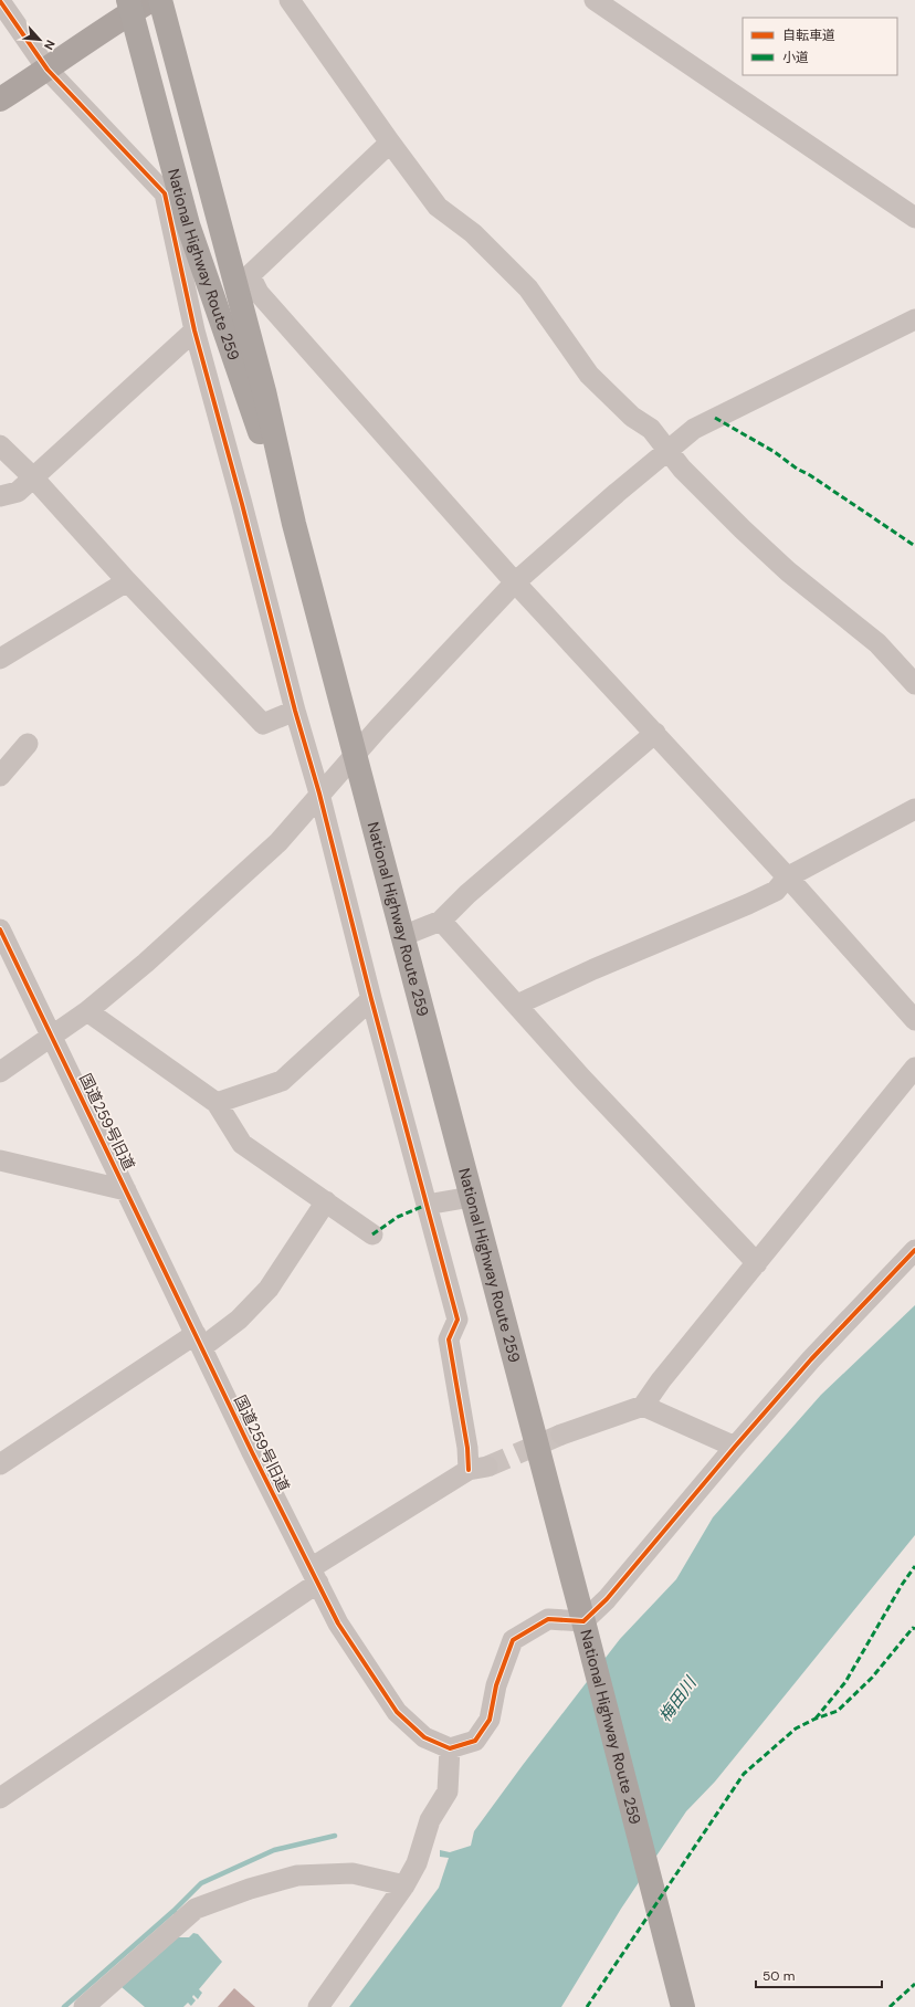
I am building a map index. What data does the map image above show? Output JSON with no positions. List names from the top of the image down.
{
  "streets": {
    "highway": ["National Highway Route 259"],
    "street": ["国道259号旧道"]
  },
  "water": ["梅田川"],
  "legend": ["自転車道", "小道"],
  "scale_bar": "50 m",
  "north": "bottom right"
}
